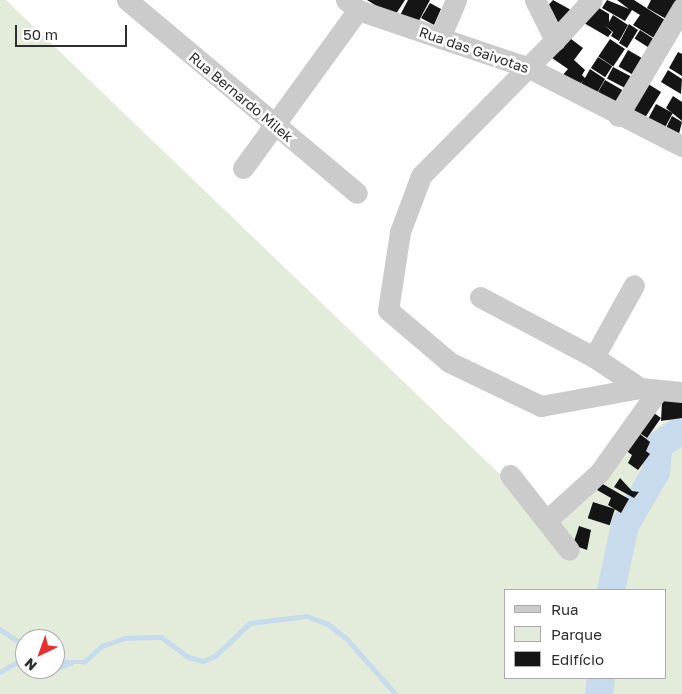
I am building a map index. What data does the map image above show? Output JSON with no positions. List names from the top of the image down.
{
  "streets": {
    "street": ["Rua das Gaivotas", "Rua Bernardo Milek"]
  },
  "legend": ["Rua", "Parque", "Edifício"],
  "scale_bar": "50 m",
  "north": "bottom left"
}
